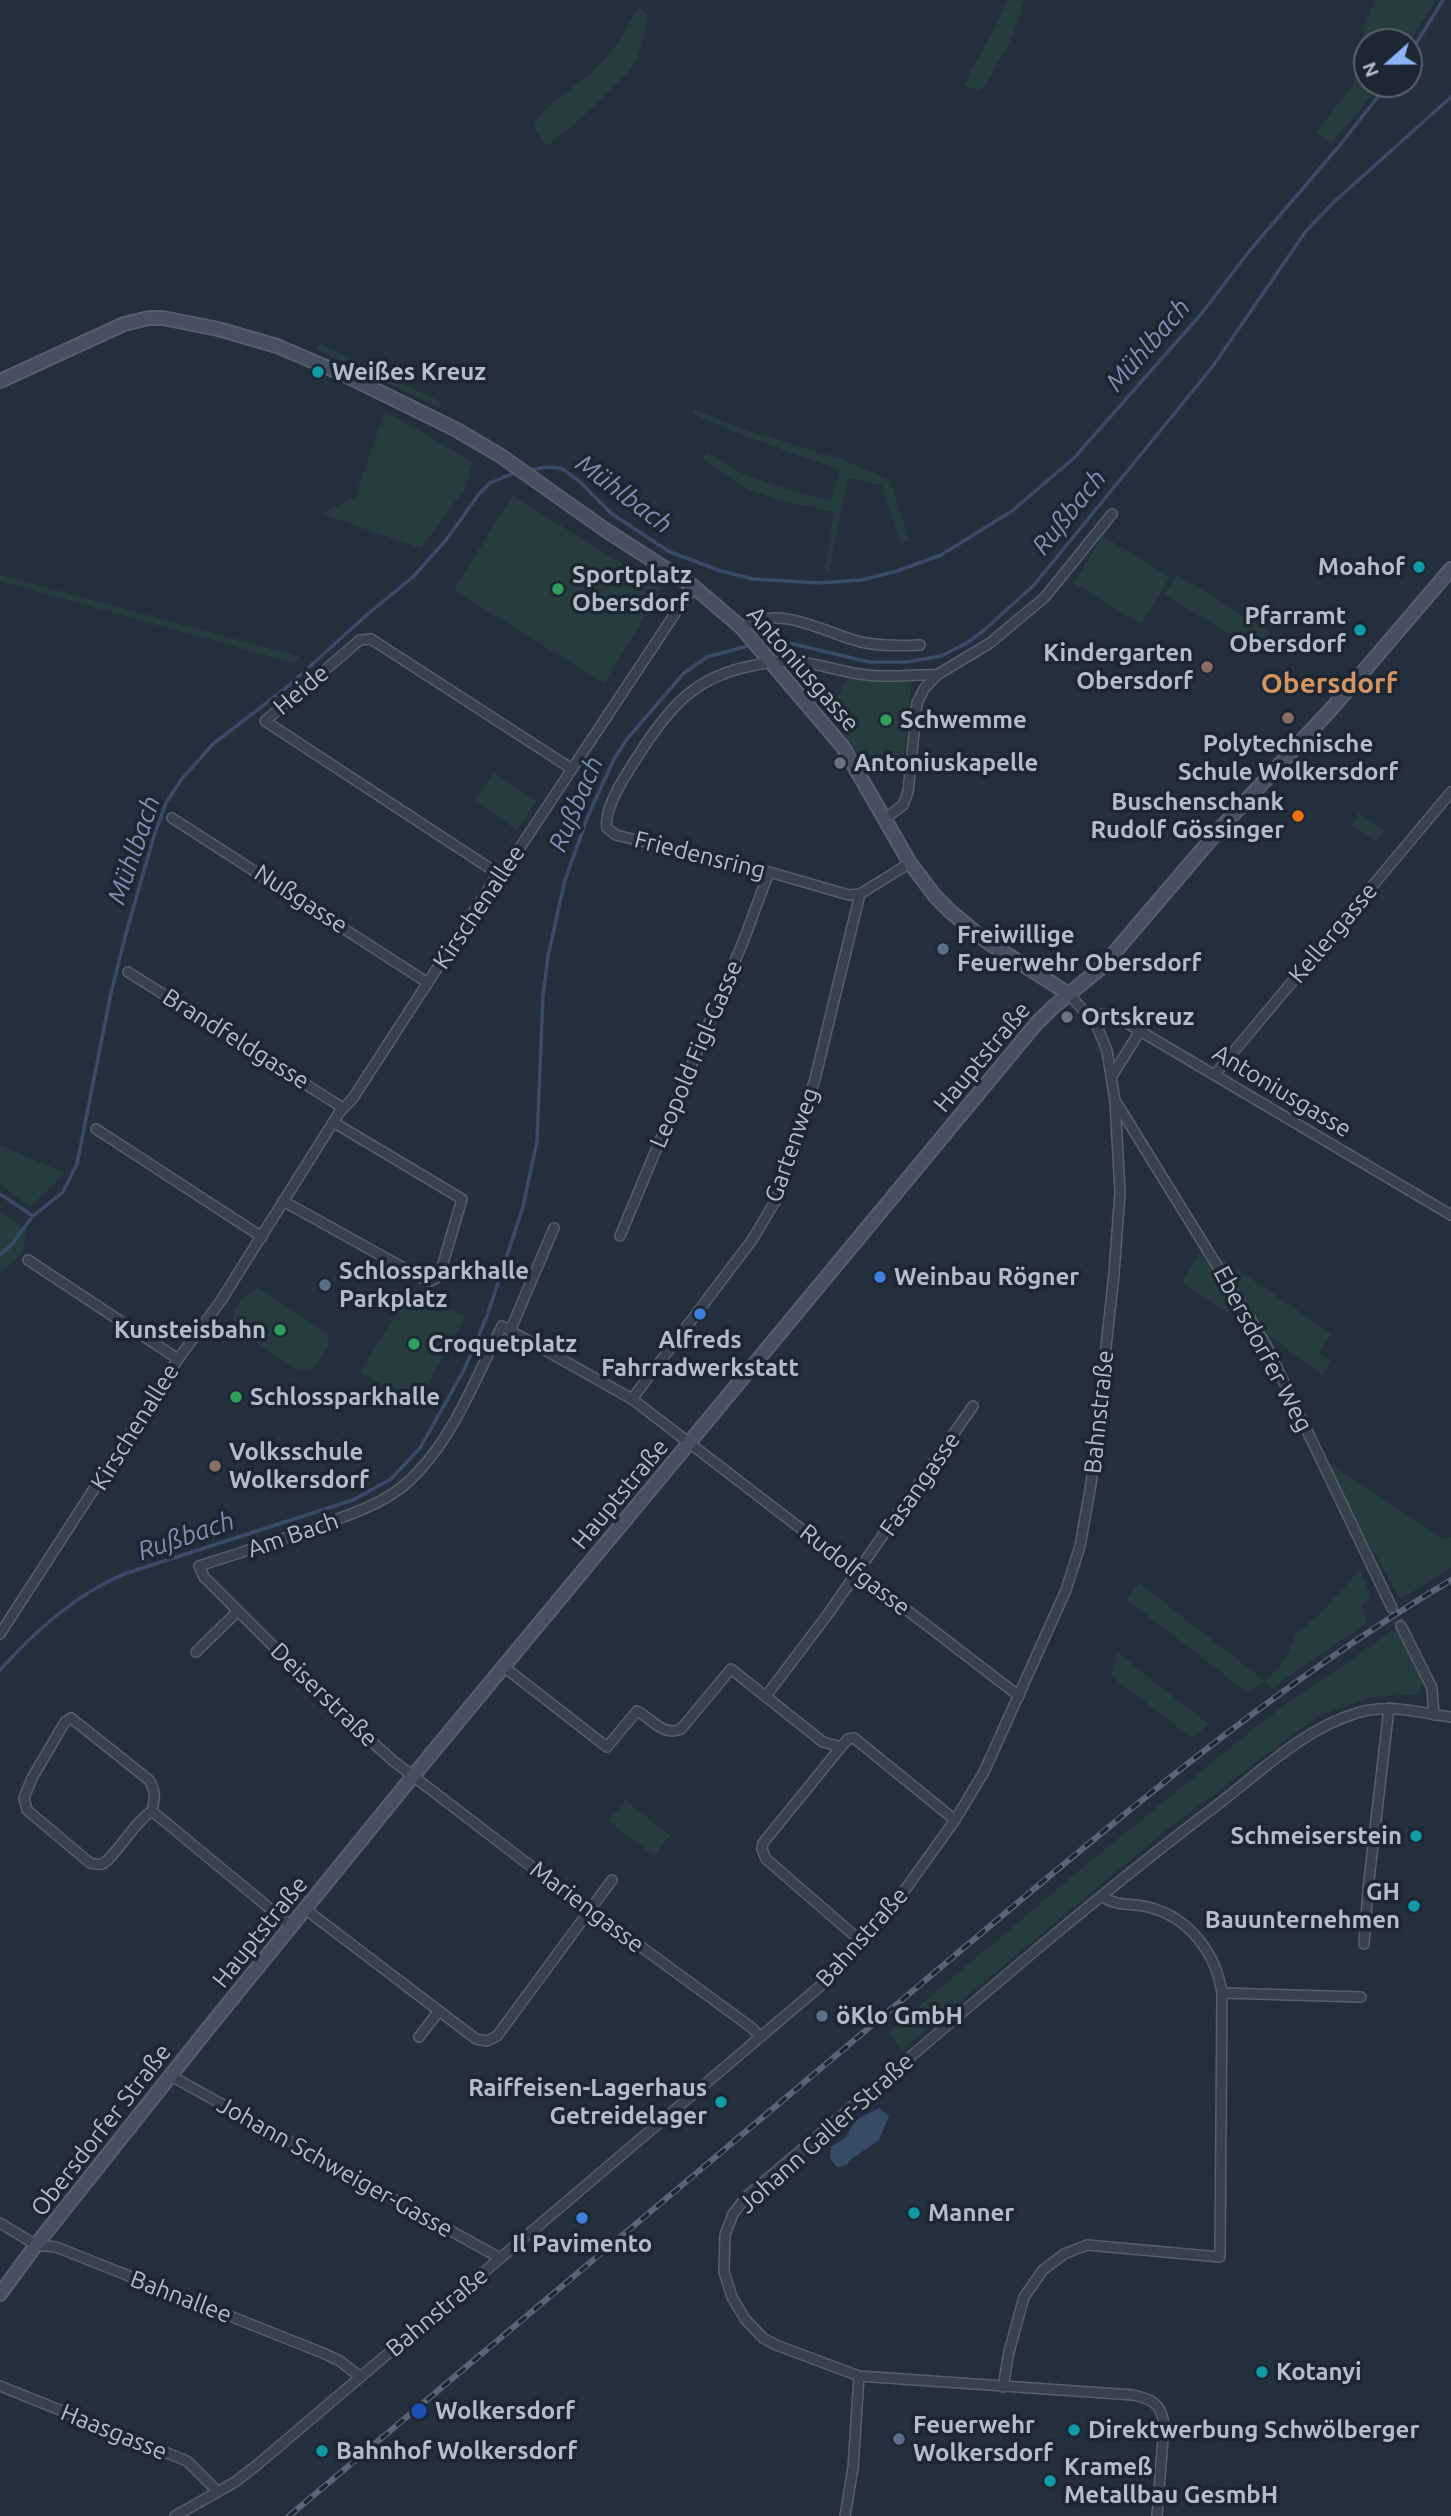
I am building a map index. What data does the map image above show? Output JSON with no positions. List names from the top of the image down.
{
  "streets": {
    "main road": ["Antoniusgasse", "Hauptstraße", "Obersdorfer Straße"],
    "street": [
      "Heide",
      "Friedensring",
      "Nußgasse",
      "Kirschenallee",
      "Kellergasse",
      "Brandfeldgasse",
      "Leopold Figl-Gasse",
      "Gartenweg",
      "Ebersdorfer Weg",
      "Bahnstraße",
      "Fasangasse",
      "Am Bach",
      "Rudolfgasse",
      "Deiserstraße",
      "Mariengasse",
      "Johann Galler-Straße",
      "Johann Schweiger-Gasse",
      "Bahnallee",
      "Haasgasse"
    ]
  },
  "crossings": [
    ["Antoniusgasse", "Friedensring"],
    ["Antoniusgasse", "Kirschenallee"],
    ["Antoniusgasse", "Kellergasse"],
    ["Antoniusgasse", "Hauptstraße"],
    ["Antoniusgasse", "Bahnstraße"],
    ["Heide", "Kirschenallee"],
    ["Friedensring", "Leopold Figl-Gasse"],
    ["Friedensring", "Gartenweg"],
    ["Nußgasse", "Kirschenallee"],
    ["Kirschenallee", "Brandfeldgasse"],
    ["Hauptstraße", "Bahnstraße"],
    ["Hauptstraße", "Rudolfgasse"],
    ["Hauptstraße", "Deiserstraße"],
    ["Hauptstraße", "Mariengasse"],
    ["Hauptstraße", "Obersdorfer Straße"],
    ["Gartenweg", "Rudolfgasse"],
    ["Ebersdorfer Weg", "Bahnstraße"],
    ["Bahnstraße", "Rudolfgasse"],
    ["Bahnstraße", "Mariengasse"],
    ["Bahnstraße", "Johann Schweiger-Gasse"],
    ["Bahnstraße", "Bahnallee"],
    ["Bahnstraße", "Haasgasse"],
    ["Fasangasse", "Rudolfgasse"],
    ["Am Bach", "Rudolfgasse"],
    ["Am Bach", "Deiserstraße"],
    ["Deiserstraße", "Mariengasse"],
    ["Obersdorfer Straße", "Johann Schweiger-Gasse"],
    ["Obersdorfer Straße", "Bahnallee"]
  ],
  "districts": ["Obersdorf"],
  "water": ["Mühlbach", "Rußbach"],
  "places": [
    "Weißes Kreuz",
    "Moahof",
    "Sportplatz Obersdorf",
    "Pfarramt Obersdorf",
    "Kindergarten Obersdorf",
    "Polytechnische Schule Wolkersdorf",
    "Schwemme",
    "Antoniuskapelle",
    "Buschenschank Rudolf Gössinger",
    "Freiwillige Feuerwehr Obersdorf",
    "Ortskreuz",
    "Weinbau Rögner",
    "Schlossparkhalle Parkplatz",
    "Alfreds Fahrradwerkstatt",
    "Kunsteisbahn",
    "Croquetplatz",
    "Schlossparkhalle",
    "Volksschule Wolkersdorf",
    "Schmeiserstein",
    "GH Bauunternehmen",
    "öKlo GmbH",
    "Raiffeisen-Lagerhaus Getreidelager",
    "Manner",
    "Il Pavimento",
    "Kotanyi",
    "Wolkersdorf",
    "Direktwerbung Schwölberger",
    "Feuerwehr Wolkersdorf",
    "Bahnhof Wolkersdorf",
    "Krameß Metallbau GesmbH"
  ],
  "north": "left"
}
